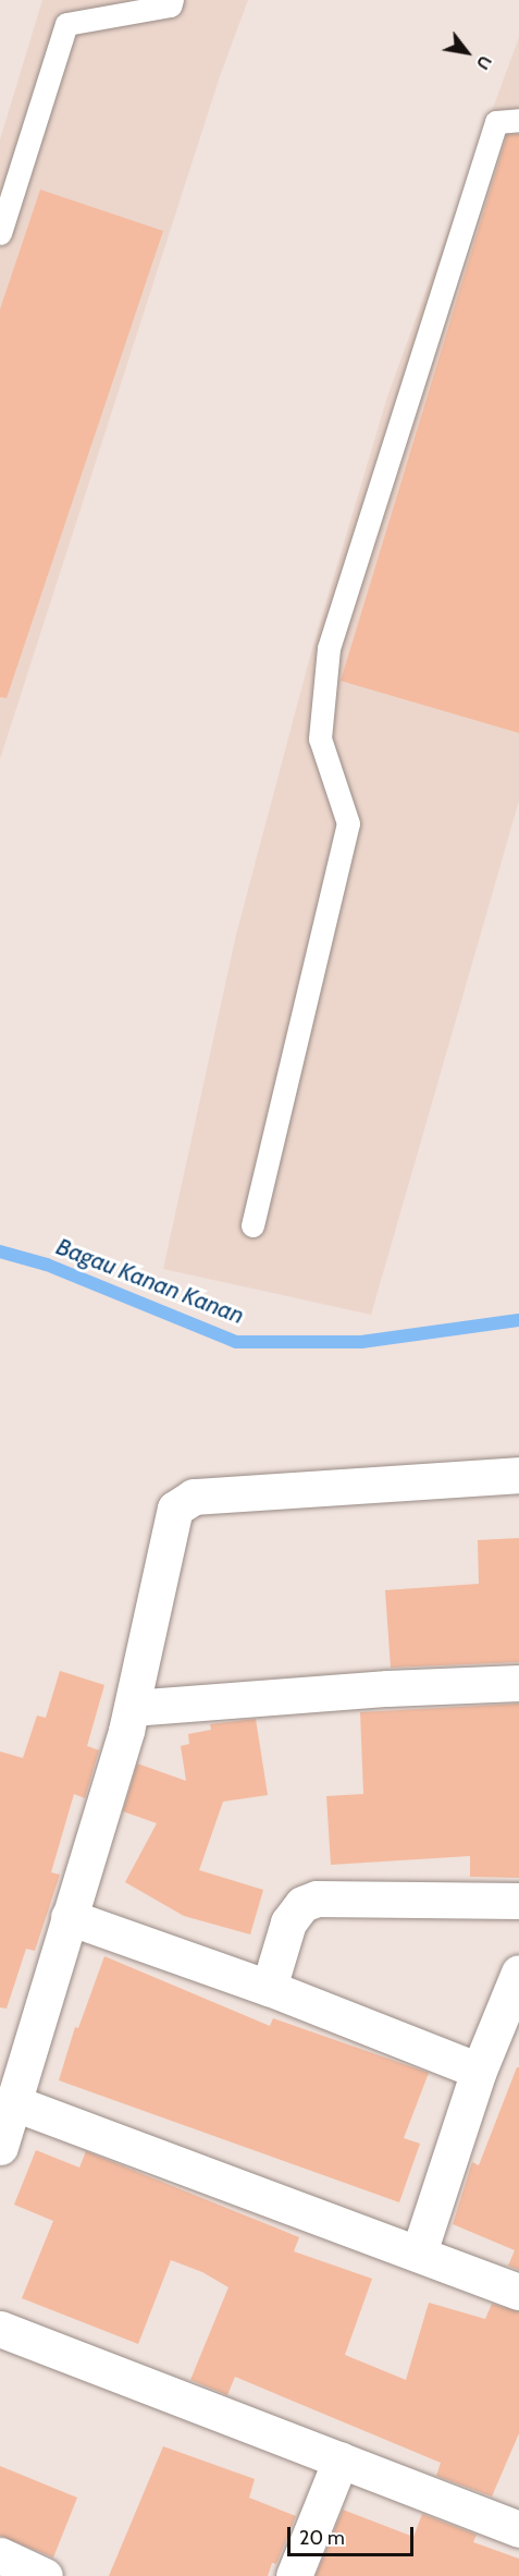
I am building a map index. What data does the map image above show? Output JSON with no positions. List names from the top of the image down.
{
  "water": ["Bagau Kanan Kanan"],
  "scale_bar": "20 m",
  "north": "bottom right"
}
